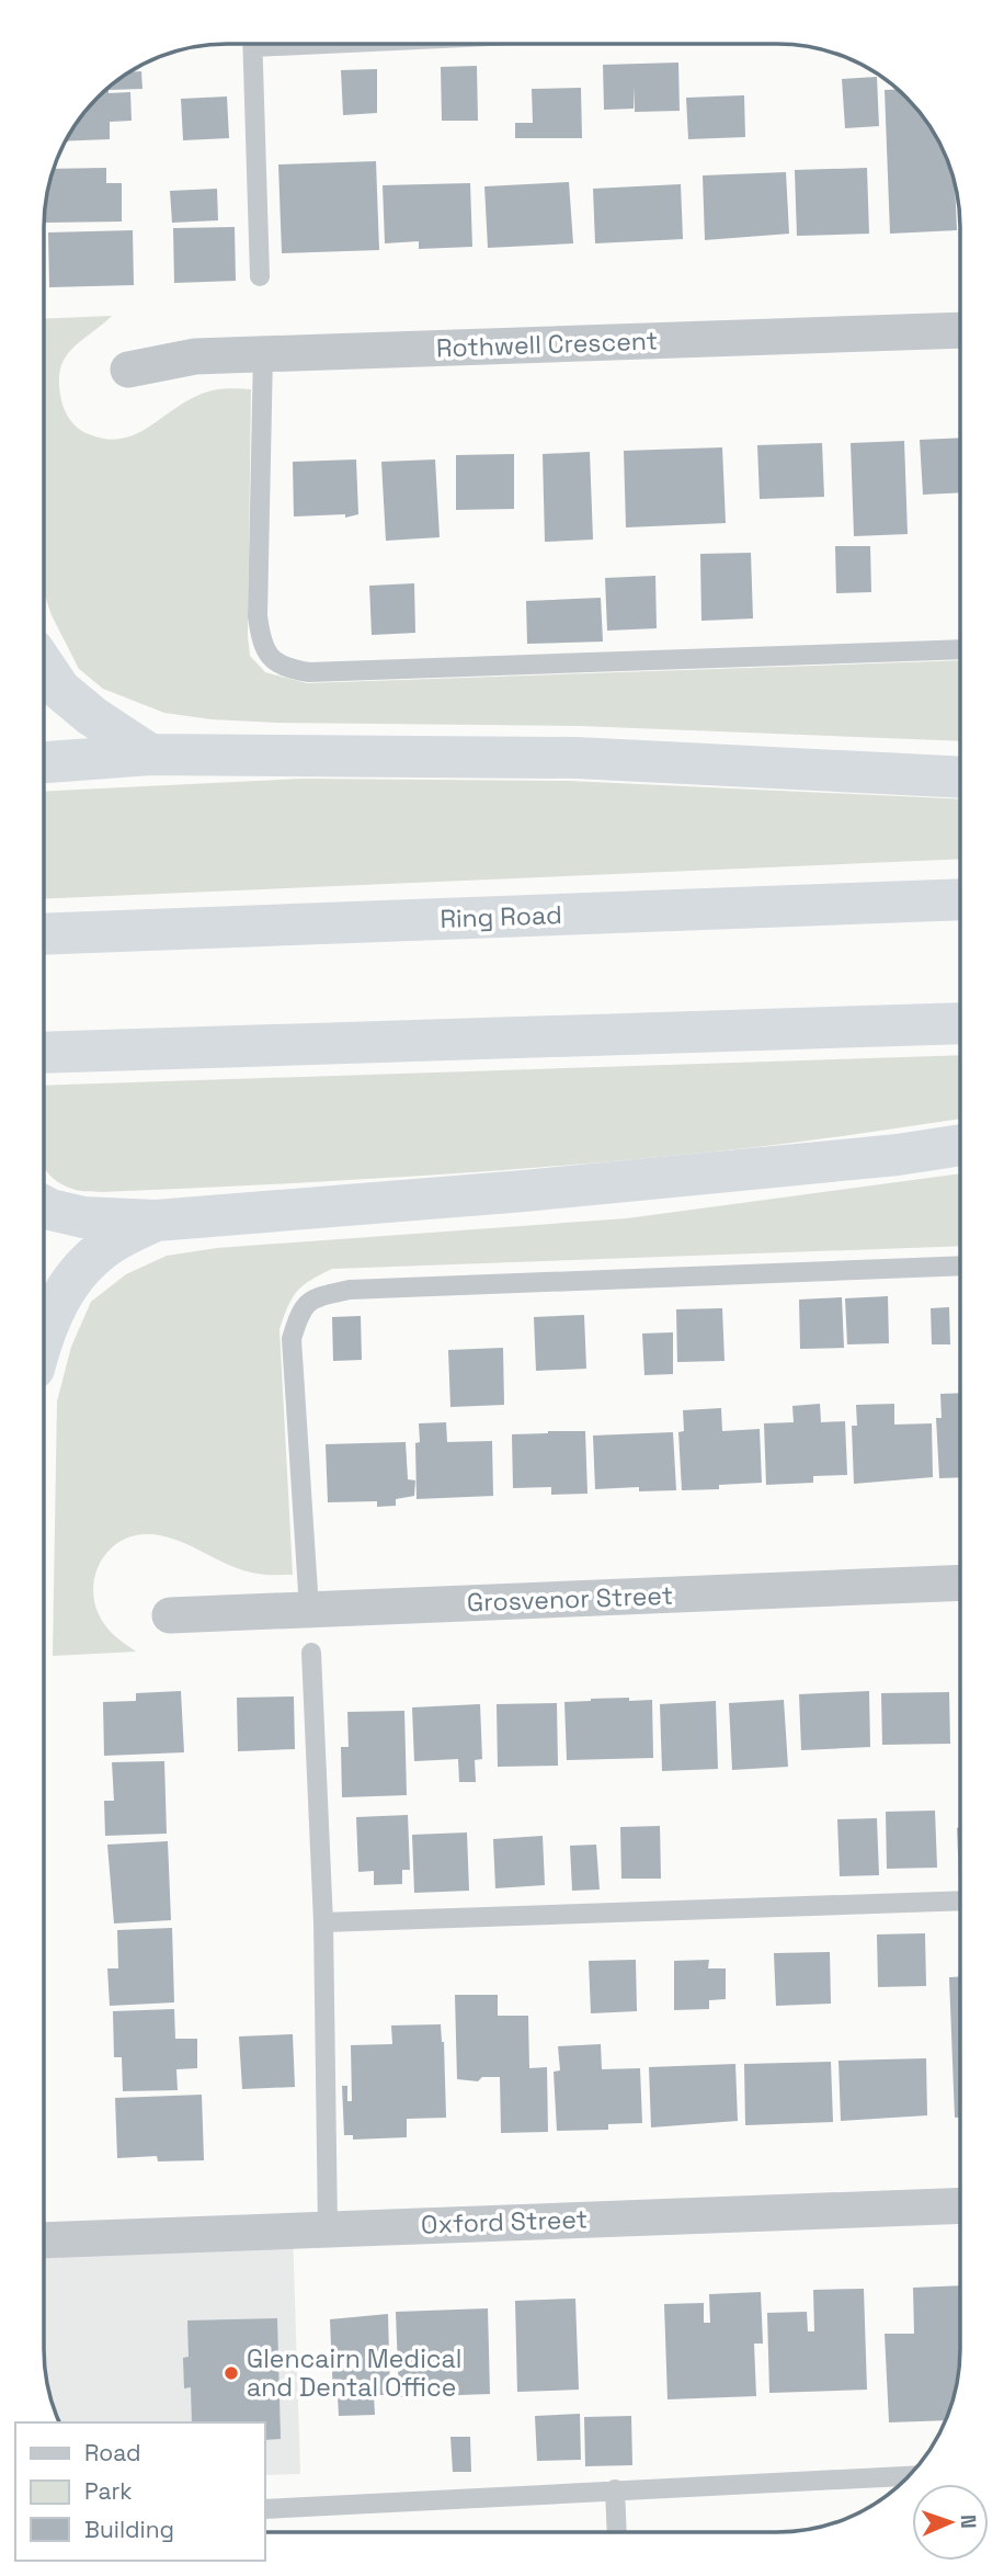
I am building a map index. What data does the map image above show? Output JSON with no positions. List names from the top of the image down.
{
  "streets": {
    "highway": ["Ring Road"],
    "street": ["Rothwell Crescent", "Grosvenor Street", "Oxford Street"]
  },
  "places": ["Glencairn Medical and Dental Office"],
  "legend": ["Road", "Park", "Building"],
  "north": "right"
}
